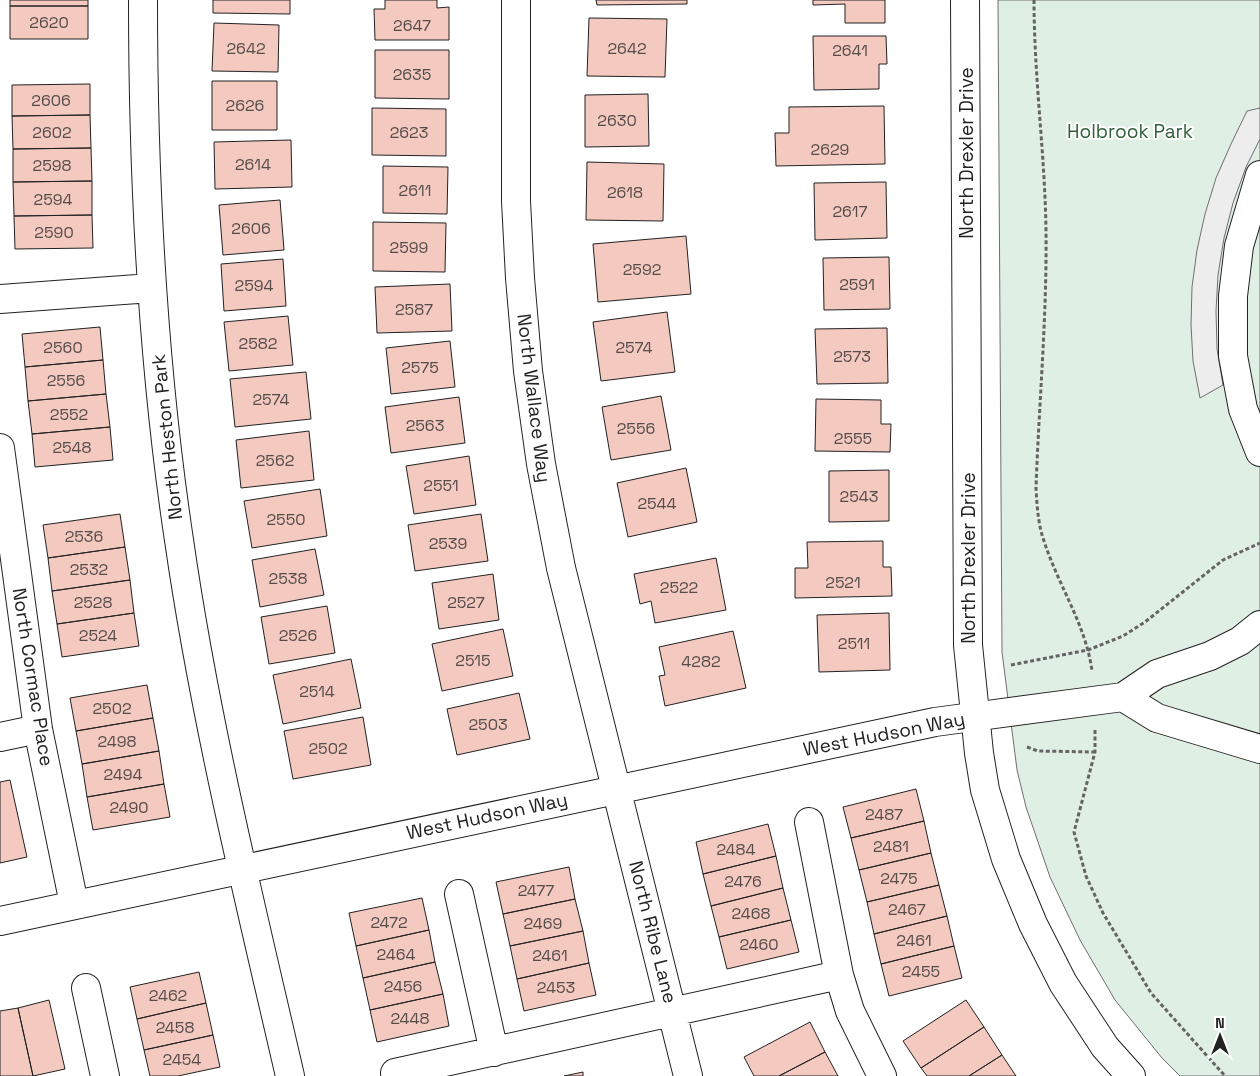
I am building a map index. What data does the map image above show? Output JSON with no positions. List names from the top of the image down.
{
  "streets": {
    "street": [
      "North Drexler Drive",
      "North Wallace Way",
      "North Heston Park",
      "North Cormac Place",
      "West Hudson Way",
      "North Ribe Lane"
    ]
  },
  "crossings": [
    ["North Drexler Drive", "West Hudson Way"],
    ["North Wallace Way", "West Hudson Way"],
    ["North Wallace Way", "North Ribe Lane"],
    ["North Heston Park", "West Hudson Way"],
    ["North Cormac Place", "West Hudson Way"],
    ["West Hudson Way", "North Ribe Lane"]
  ],
  "parks": ["Holbrook Park"],
  "house_numbers": [
    "2620",
    "2647",
    "2642",
    "2642",
    "2641",
    "2635",
    "2606",
    "2626",
    "2630",
    "2602",
    "2623",
    "2629",
    "2614",
    "2598",
    "2611",
    "2618",
    "2594",
    "2617",
    "2606",
    "2590",
    "2599",
    "2592",
    "2591",
    "2594",
    "2587",
    "2582",
    "2560",
    "2574",
    "2573",
    "2575",
    "2556",
    "2574",
    "2552",
    "2563",
    "2556",
    "2555",
    "2548",
    "2562",
    "2551",
    "2543",
    "2544",
    "2550",
    "2536",
    "2539",
    "2532",
    "2538",
    "2521",
    "2522",
    "2528",
    "2527",
    "2524",
    "2526",
    "2511",
    "2515",
    "4282",
    "2514",
    "2502",
    "2503",
    "2498",
    "2502",
    "2494",
    "2490",
    "2487",
    "2481",
    "2484",
    "2475",
    "2476",
    "2477",
    "2467",
    "2468",
    "2472",
    "2469",
    "2461",
    "2460",
    "2464",
    "2461",
    "2455",
    "2456",
    "2453",
    "2462",
    "2448",
    "2458",
    "2454"
  ],
  "north": "top"
}
